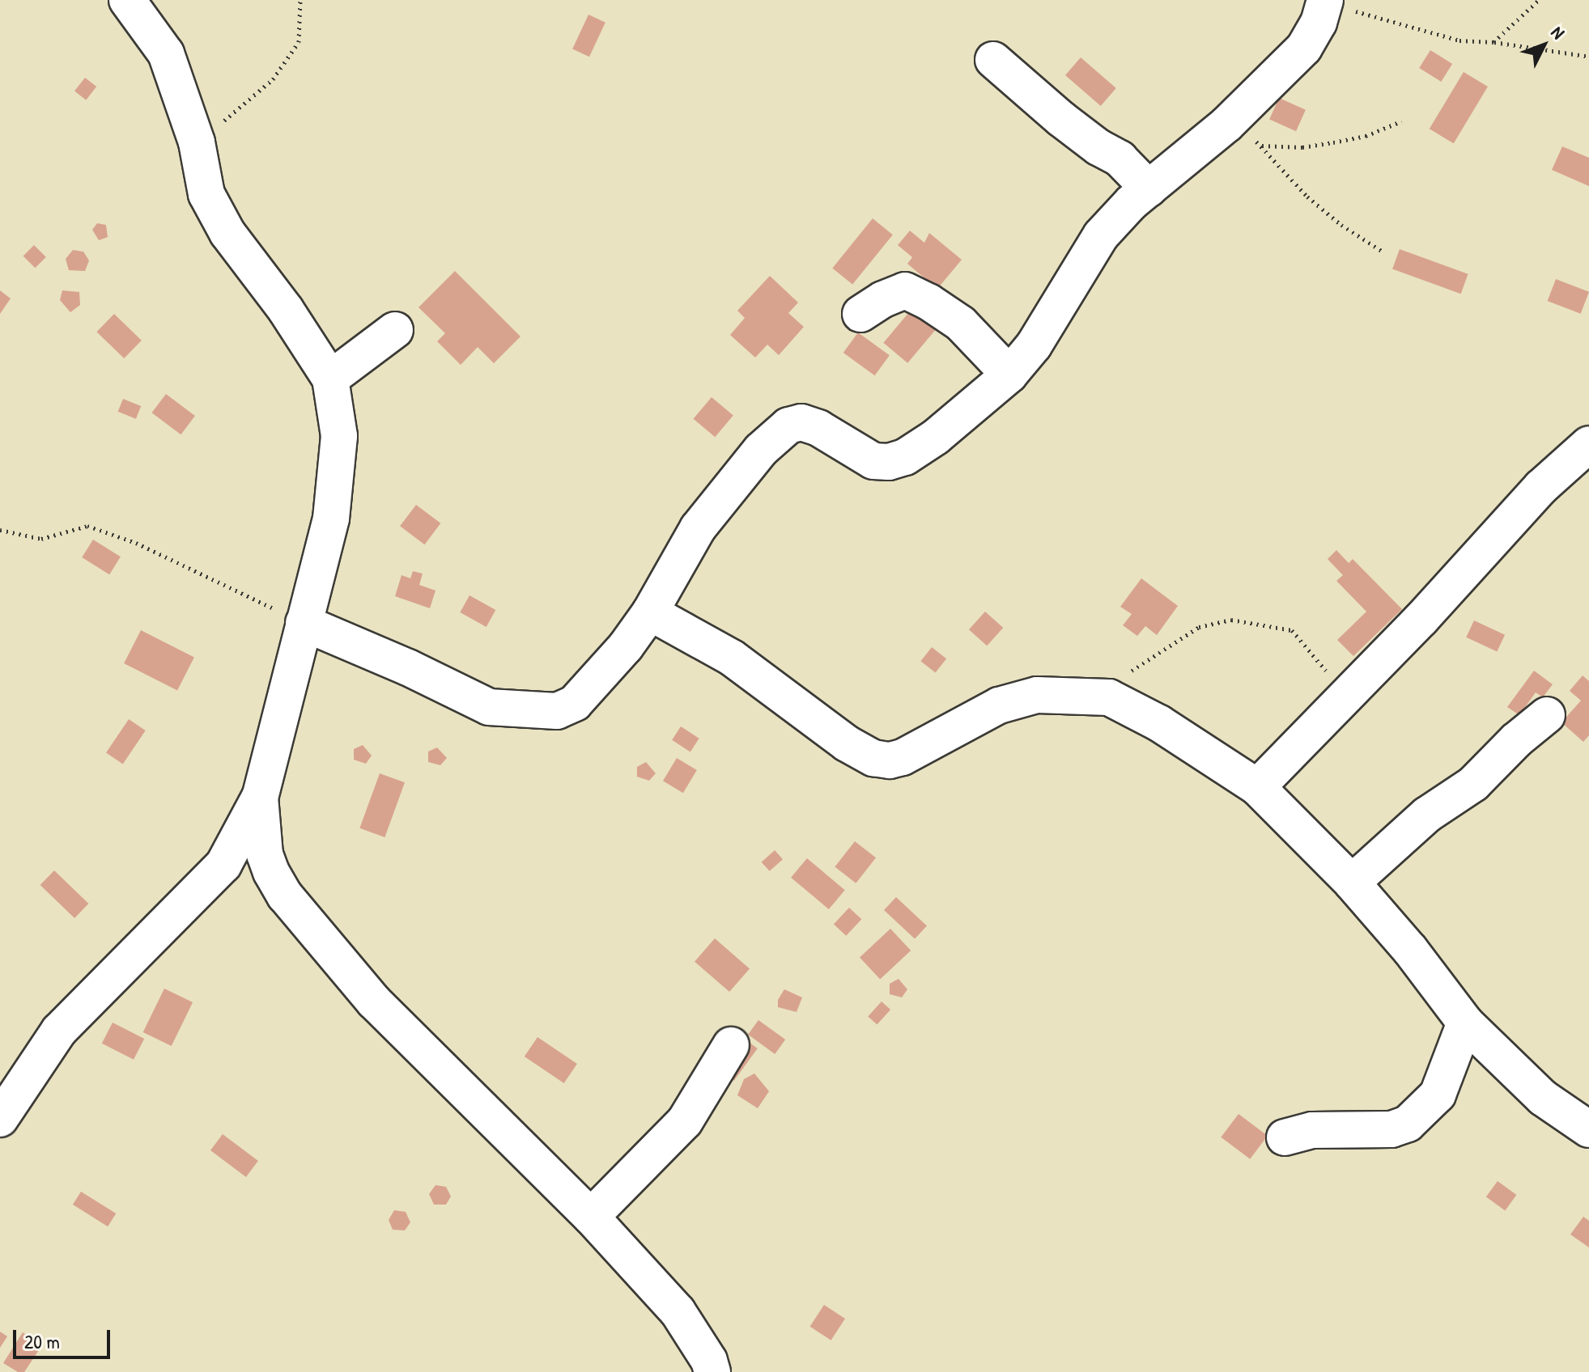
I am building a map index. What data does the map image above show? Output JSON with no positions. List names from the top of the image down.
{
  "scale_bar": "20 m",
  "north": "top right"
}
